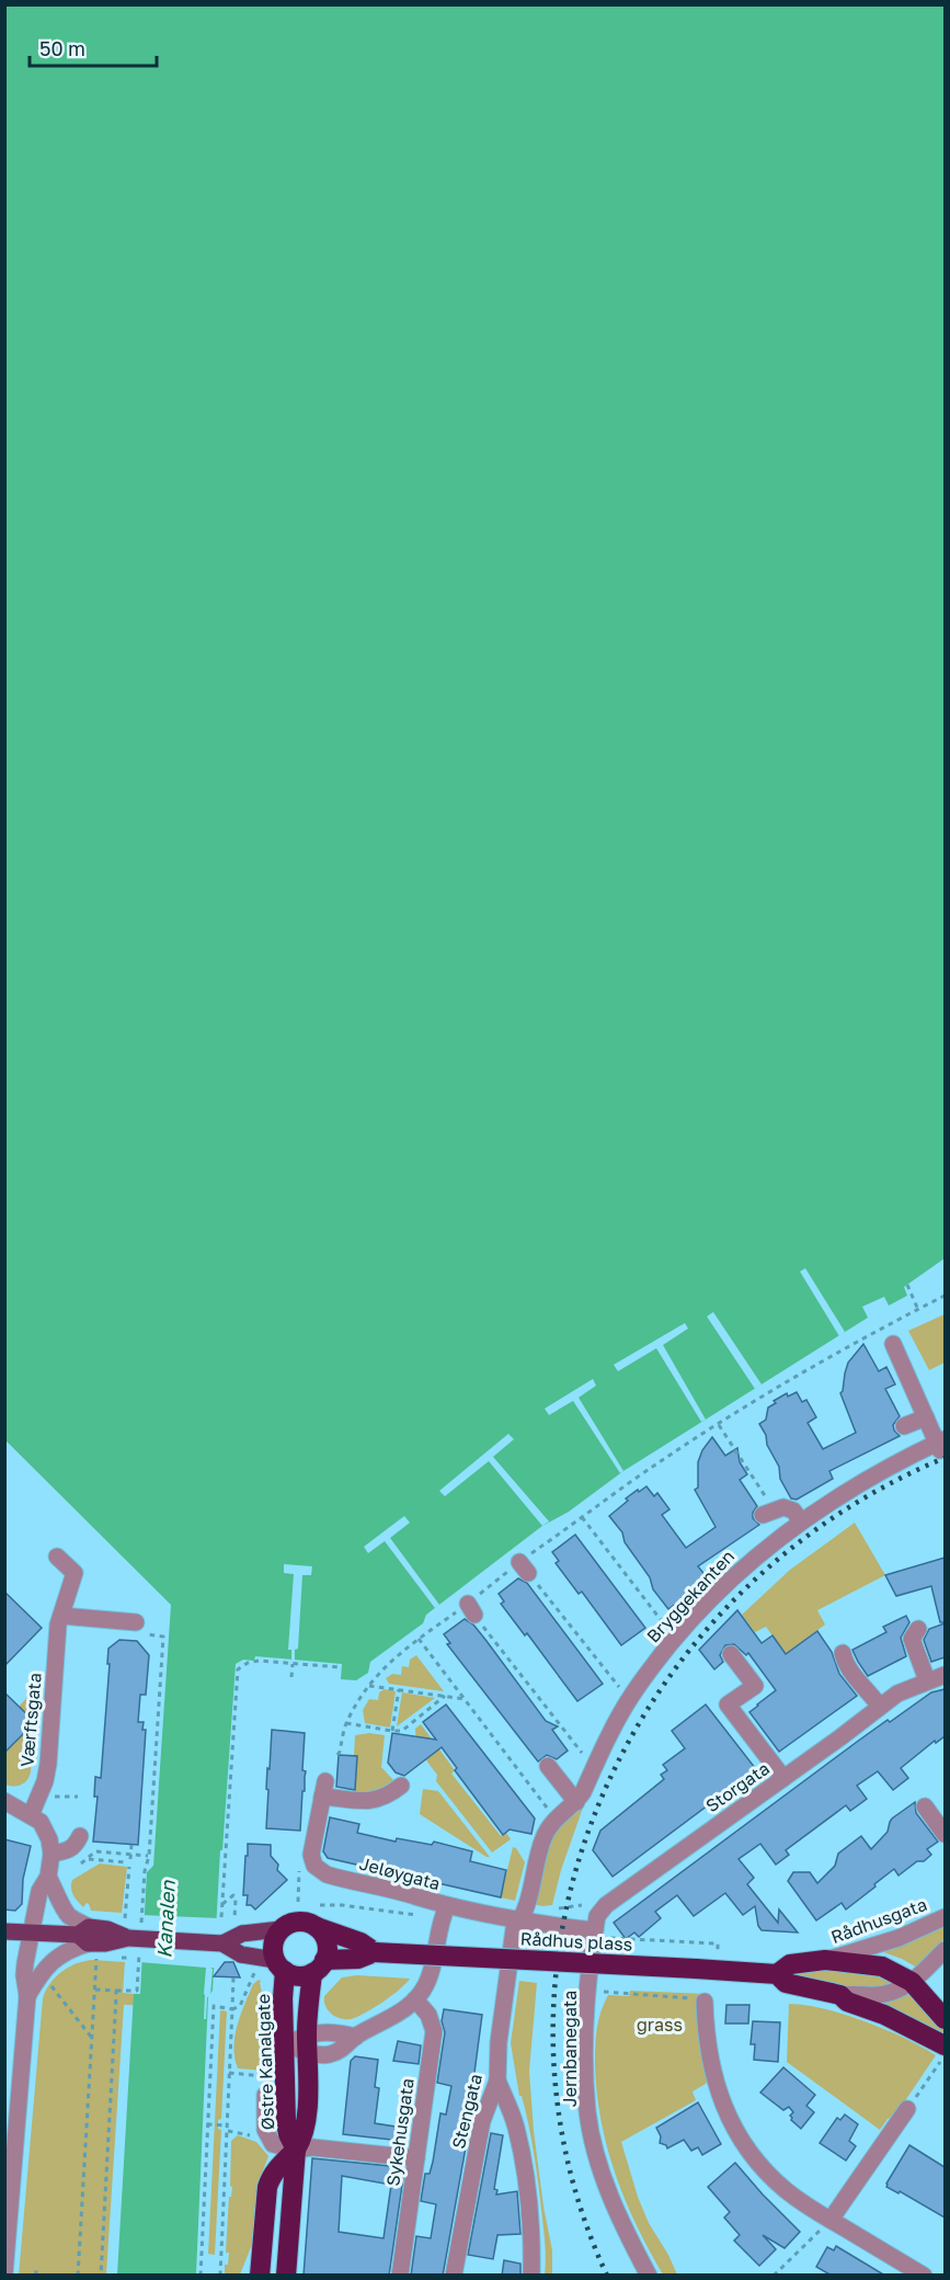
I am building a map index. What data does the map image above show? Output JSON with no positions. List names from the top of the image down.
{
  "streets": {
    "highway": ["Rådhus plass", "Østre Kanalgate"],
    "street": [
      "Bryggekanten",
      "Værftsgata",
      "Storgata",
      "Jeløygata",
      "Rådhusgata",
      "Jernbanegata",
      "Stengata",
      "Sykehusgata"
    ]
  },
  "crossings": [
    ["Bryggekanten", "Jeløygata"],
    ["Bryggekanten", "Stengata"],
    ["Storgata", "Jeløygata"],
    ["Storgata", "Jernbanegata"],
    ["Jeløygata", "Jernbanegata"],
    ["Jeløygata", "Stengata"],
    ["Rådhusgata", "Rådhus plass"],
    ["Rådhus plass", "Østre Kanalgate"]
  ],
  "water": ["Kanalen"],
  "parks": ["grass"],
  "scale_bar": "50 m"
}
